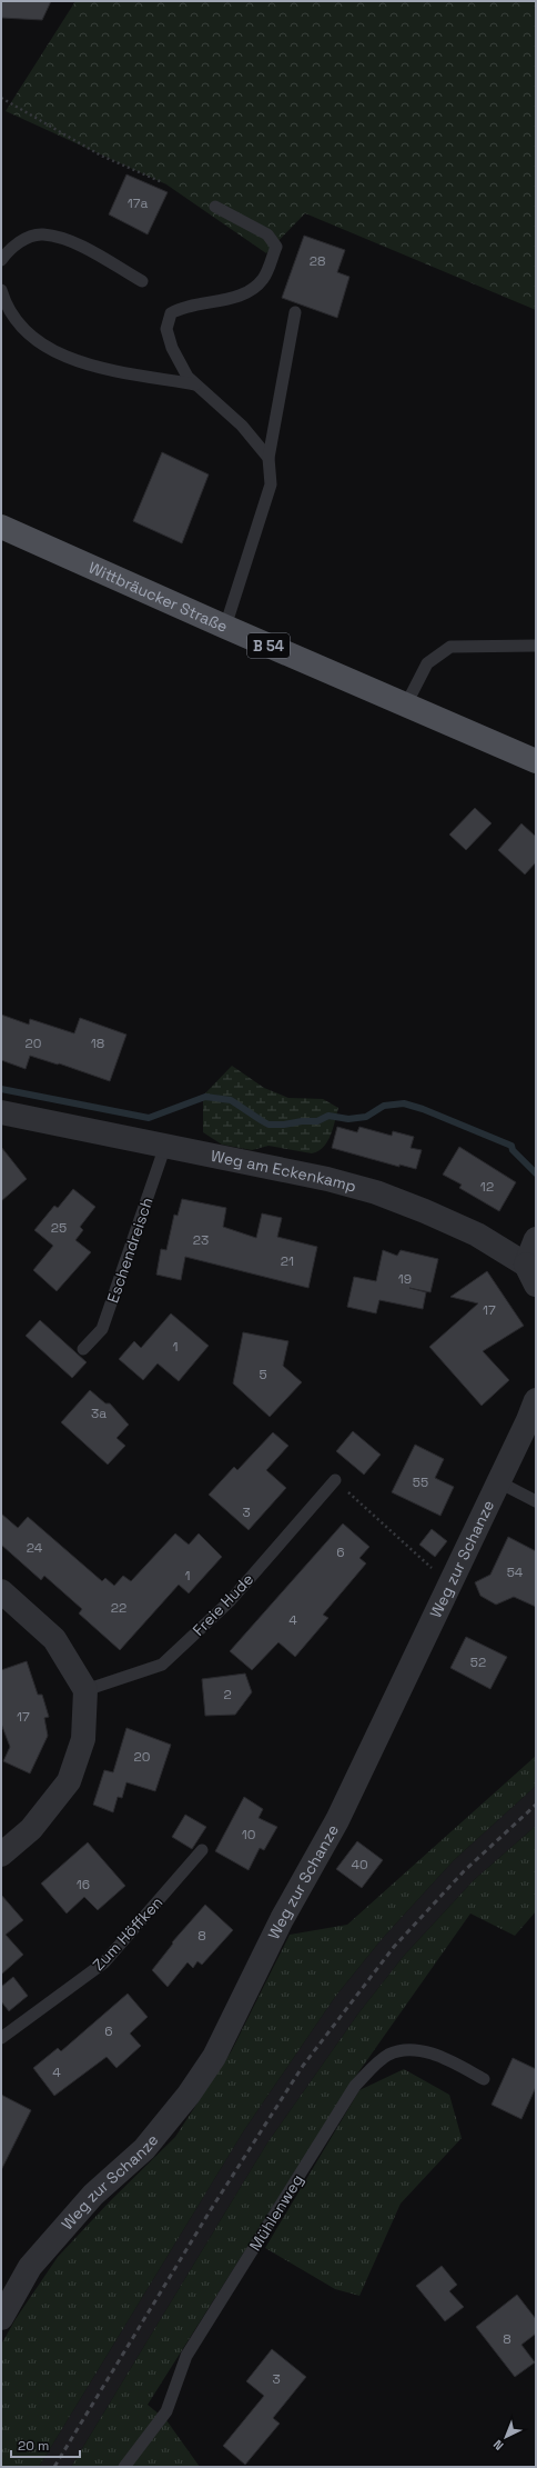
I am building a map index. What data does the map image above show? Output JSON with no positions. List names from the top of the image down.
{
  "streets": {
    "main road": ["Wittbräucker Straße", "B 54"],
    "street": ["Weg am Eckenkamp", "Weg zur Schanze"],
    "lane": [
      "Eschendreisch",
      "Freie Hude",
      "Zum Höffken",
      "Mühlenweg"
    ]
  },
  "crossings": [
    ["Weg am Eckenkamp", "Eschendreisch"]
  ],
  "house_numbers": [
    "17a",
    "28",
    "20",
    "18",
    "12",
    "25",
    "23",
    "21",
    "19",
    "17",
    "1",
    "5",
    "3a",
    "55",
    "3",
    "24",
    "6",
    "54",
    "1",
    "22",
    "4",
    "52",
    "2",
    "17",
    "20",
    "10",
    "40",
    "16",
    "8",
    "6",
    "4",
    "8",
    "3"
  ],
  "scale_bar": "20 m",
  "north": "bottom left"
}
